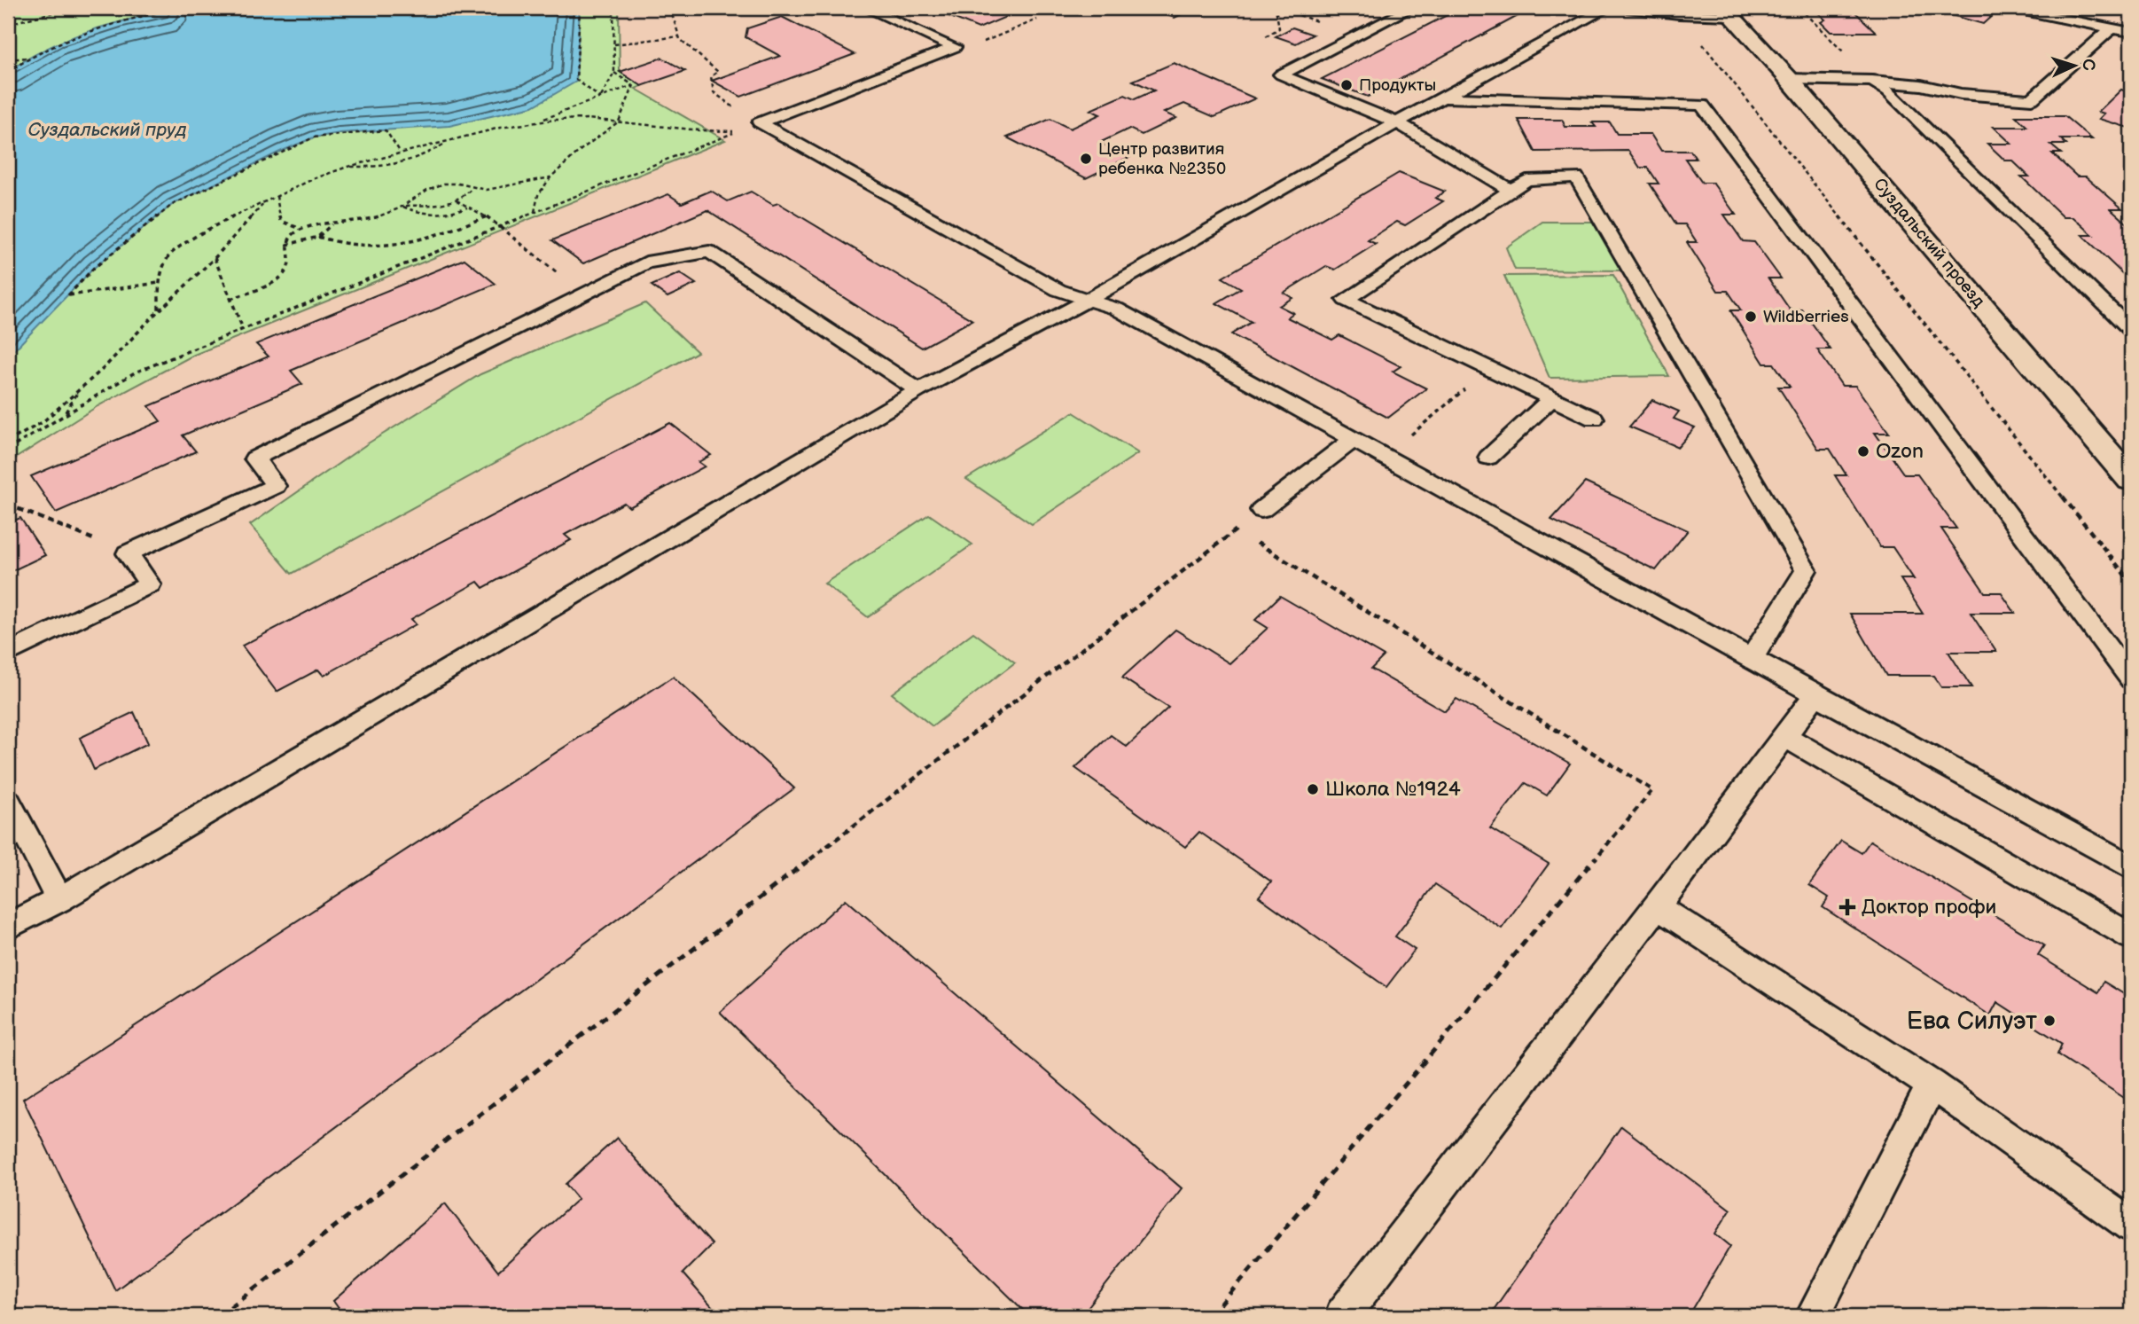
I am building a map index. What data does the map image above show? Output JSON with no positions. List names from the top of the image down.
{
  "streets": {
    "street": ["Суздальский проезд"]
  },
  "water": ["Суздальский пруд"],
  "places": {
    "other": [
      "Продукты",
      "Центр развития ребенка №2350",
      "Wildberries",
      "Ozon",
      "Школа №1924",
      "Ева Силуэт"
    ],
    "health": ["Доктор профи"]
  },
  "north": "right"
}
